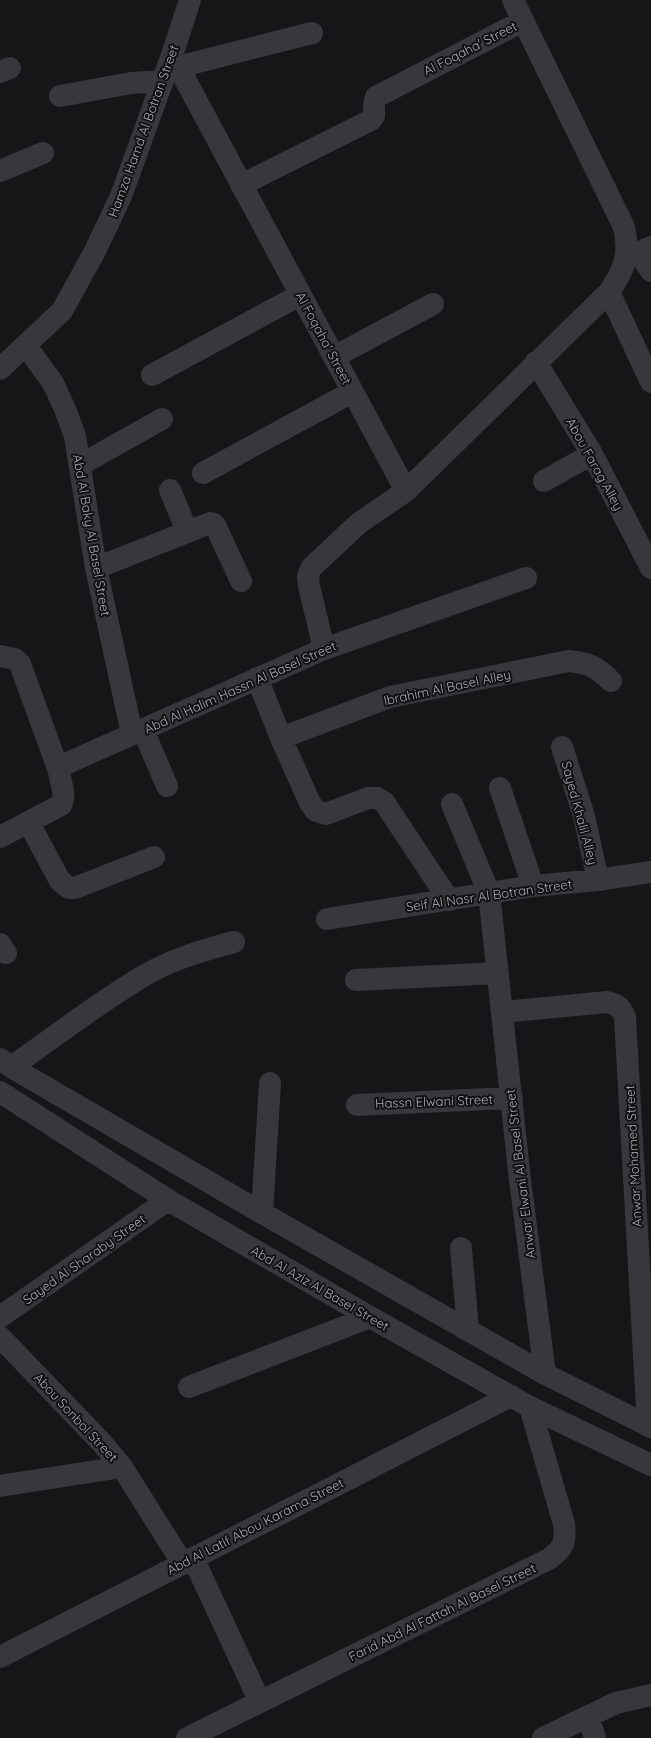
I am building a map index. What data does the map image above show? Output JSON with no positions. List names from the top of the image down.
{
  "streets": {
    "street": [
      "Al Foqaha' Street",
      "Hamza Hamd Al Botran Street",
      "Abou Farag Alley",
      "Abd Al Baky Al Basel Street",
      "Abd Al Halim Hassn Al Basel Street",
      "Ibrahim Al Basel Alley",
      "Sayed Khalil Alley",
      "Seif Al Nasr Al Botran Street",
      "Hassn Elwani Street",
      "Anwar Mohamed Street",
      "Anwar Elwani Al Basel Street",
      "Sayed Al Sharaby Street",
      "Abd Al Aziz Al Basel Street",
      "Abou Sonbol Street",
      "Abd Al Latif Abou Karama Street",
      "Farid Abd Al Fattah Al Basel Street"
    ]
  },
  "crossings": [
    ["Al Foqaha' Street", "Hamza Hamd Al Botran Street"],
    ["Hamza Hamd Al Botran Street", "Abd Al Baky Al Basel Street"],
    ["Abd Al Baky Al Basel Street", "Abd Al Halim Hassn Al Basel Street"],
    ["Sayed Khalil Alley", "Seif Al Nasr Al Botran Street"],
    ["Seif Al Nasr Al Botran Street", "Anwar Elwani Al Basel Street"],
    ["Hassn Elwani Street", "Anwar Elwani Al Basel Street"],
    ["Anwar Mohamed Street", "Anwar Elwani Al Basel Street"],
    ["Sayed Al Sharaby Street", "Abd Al Aziz Al Basel Street"],
    ["Abd Al Aziz Al Basel Street", "Abd Al Latif Abou Karama Street"],
    ["Abd Al Aziz Al Basel Street", "Farid Abd Al Fattah Al Basel Street"],
    ["Abou Sonbol Street", "Abd Al Latif Abou Karama Street"],
    ["Abou Sonbol Street", "Farid Abd Al Fattah Al Basel Street"]
  ]
}
